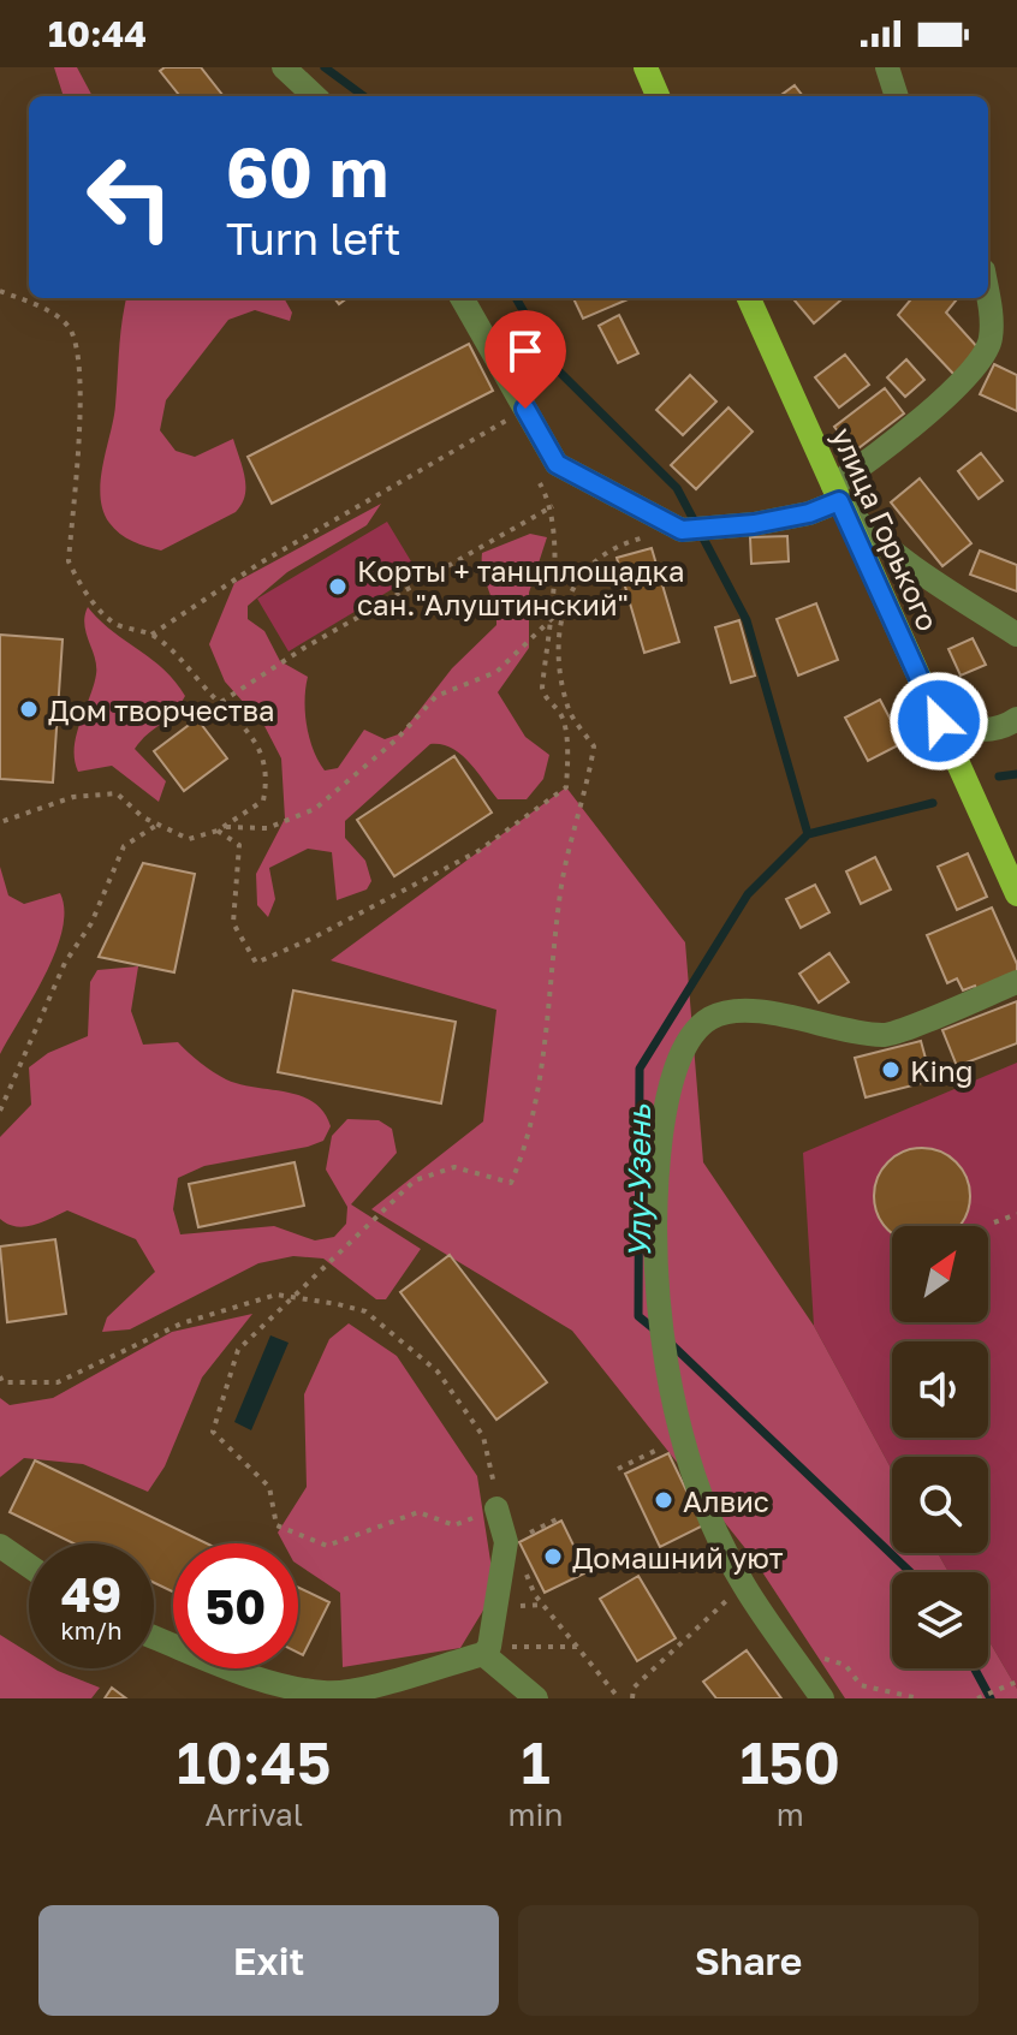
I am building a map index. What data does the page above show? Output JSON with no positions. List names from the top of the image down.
{
  "streets": {
    "main road": ["улица Горького"]
  },
  "water": ["Улу-Узень"],
  "places": [
    "Корты + танцплощадка сан.\"Алуштинский\"",
    "Дом творчества",
    "King",
    "Алвис",
    "Домашний уют"
  ],
  "north": "top right",
  "page": {
    "status": "10:44",
    "turn": ["60 m", "Turn left"],
    "speed": "49 km/h",
    "limit": "50",
    "eta": [
      "10:45",
      "Arrival",
      "1",
      "min",
      "150",
      "m"
    ],
    "buttons": ["Exit", "Share"]
  }
}
